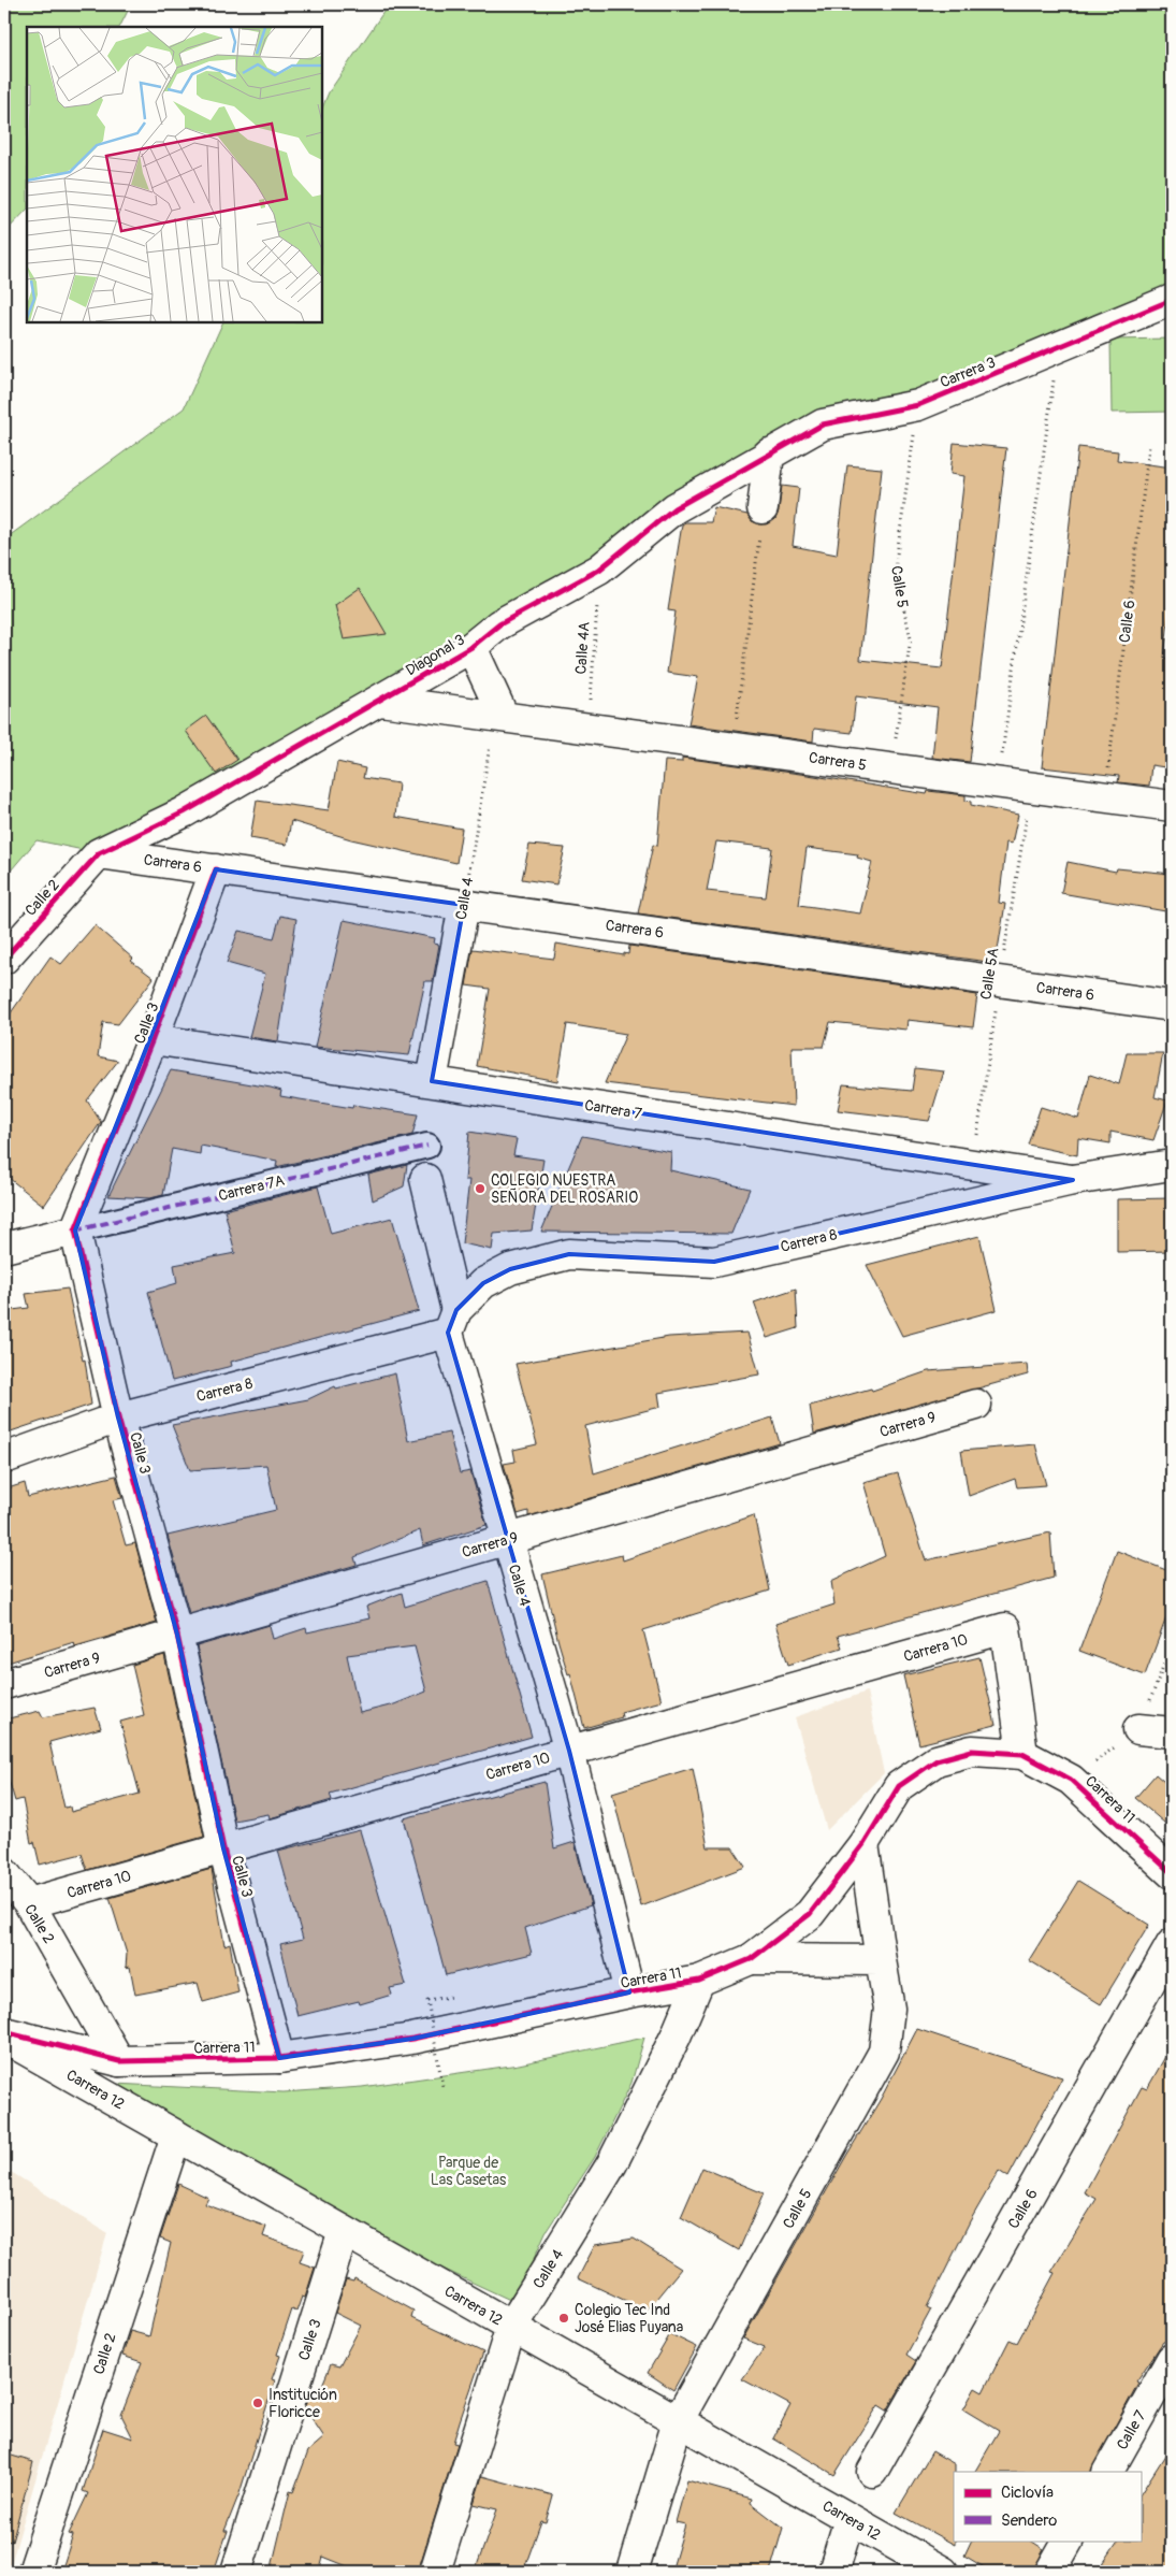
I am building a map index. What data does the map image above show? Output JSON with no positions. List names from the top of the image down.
{
  "streets": {
    "street": [
      "Carrera 3",
      "Calle 5",
      "Calle 6",
      "Diagonal 3",
      "Carrera 5",
      "Carrera 6",
      "Calle 2",
      "Calle 4",
      "Calle 3",
      "Carrera 7",
      "Carrera 7A",
      "Carrera 8",
      "Carrera 9",
      "Carrera 10",
      "Carrera 11",
      "Carrera 12",
      "Calle 7"
    ],
    "path": ["Calle 4A", "Calle 5A"]
  },
  "crossings": [
    ["Carrera 3", "Calle 5"],
    ["Carrera 3", "Diagonal 3"],
    ["Calle 5", "Carrera 5"],
    ["Calle 5", "Carrera 11"],
    ["Calle 5", "Carrera 12"],
    ["Calle 6", "Carrera 5"],
    ["Calle 4A", "Diagonal 3"],
    ["Calle 4A", "Carrera 5"],
    ["Diagonal 3", "Carrera 5"],
    ["Diagonal 3", "Carrera 6"],
    ["Diagonal 3", "Calle 2"],
    ["Carrera 5", "Calle 4"],
    ["Carrera 5", "Calle 5A"],
    ["Carrera 6", "Calle 2"],
    ["Carrera 6", "Calle 4"],
    ["Carrera 6", "Calle 5A"],
    ["Carrera 6", "Calle 3"],
    ["Calle 2", "Carrera 10"],
    ["Calle 2", "Carrera 11"],
    ["Calle 2", "Carrera 12"],
    ["Calle 4", "Carrera 7"],
    ["Calle 4", "Carrera 8"],
    ["Calle 4", "Carrera 9"],
    ["Calle 4", "Carrera 10"],
    ["Calle 4", "Carrera 11"],
    ["Calle 4", "Carrera 12"],
    ["Calle 5A", "Carrera 7"],
    ["Calle 3", "Carrera 7"],
    ["Calle 3", "Carrera 7A"],
    ["Calle 3", "Carrera 8"],
    ["Calle 3", "Carrera 9"],
    ["Calle 3", "Carrera 10"],
    ["Calle 3", "Carrera 11"],
    ["Calle 3", "Carrera 12"],
    ["Carrera 7", "Carrera 8"],
    ["Carrera 10", "Carrera 11"]
  ],
  "parks": ["Parque de Las Casetas"],
  "places": ["COLEGIO NUESTRA SEÑORA DEL ROSARIO", "Colegio Tec Ind José Elias Puyana", "Institución Floricce"],
  "legend": ["Ciclovía", "Sendero"]
}
